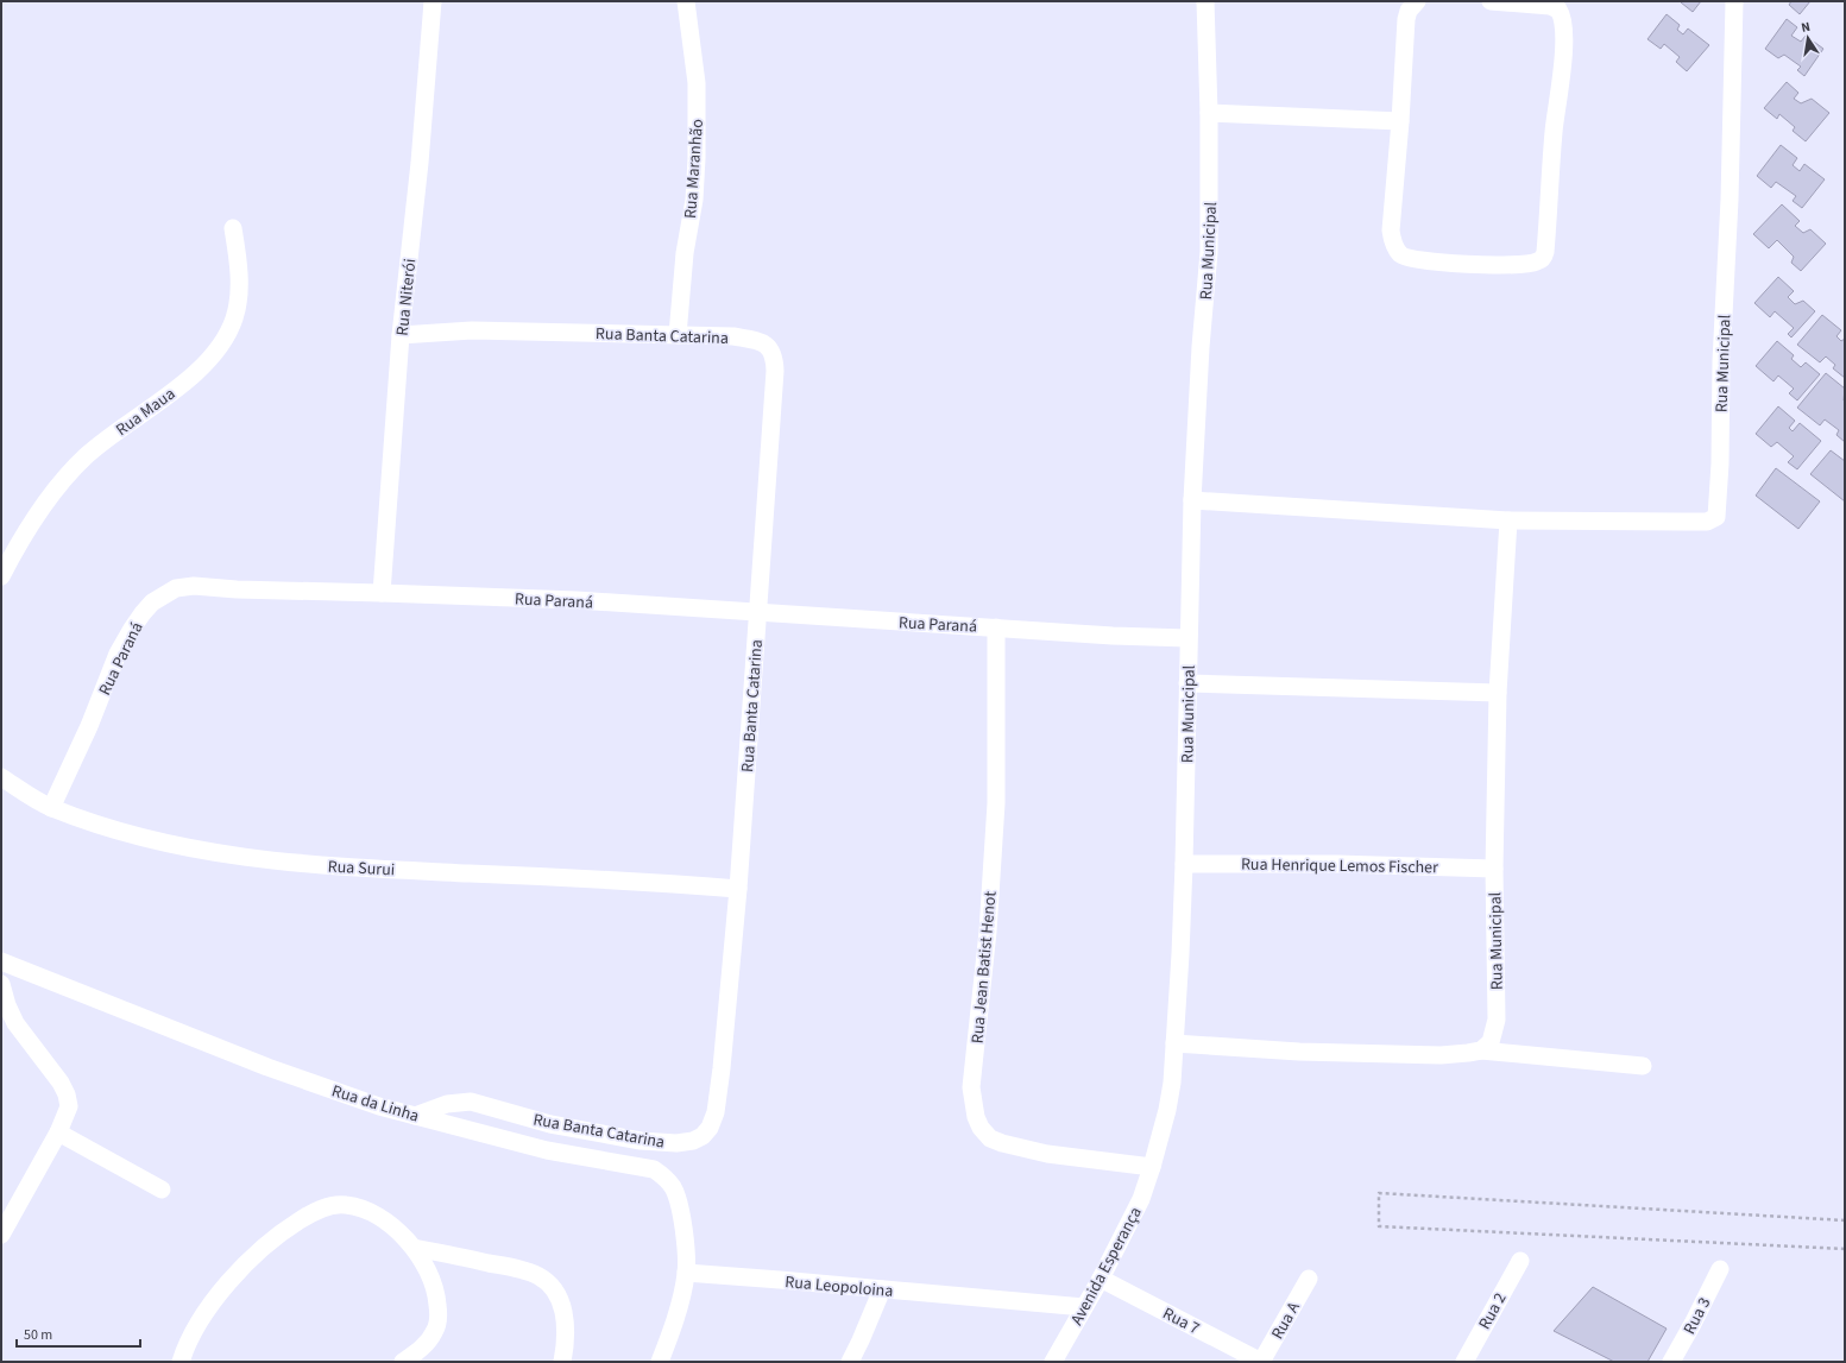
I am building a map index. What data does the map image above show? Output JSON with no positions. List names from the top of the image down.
{
  "streets": {
    "street": [
      "Rua Maranhão",
      "Rua Municipal",
      "Rua Niterói",
      "Rua Banta Catarina",
      "Rua Maua",
      "Rua Paraná",
      "Rua Henrique Lemos Fischer",
      "Rua Surui",
      "Rua Jean Batist Henot",
      "Rua da Linha",
      "Avenida Esperança",
      "Rua Leopoloina",
      "Rua 2",
      "Rua 3",
      "Rua 7",
      "Rua A"
    ]
  },
  "crossings": [
    ["Rua Maranhão", "Rua Banta Catarina"],
    ["Rua Municipal", "Rua Paraná"],
    ["Rua Municipal", "Rua Henrique Lemos Fischer"],
    ["Rua Municipal", "Rua Jean Batist Henot"],
    ["Rua Municipal", "Avenida Esperança"],
    ["Rua Niterói", "Rua Banta Catarina"],
    ["Rua Niterói", "Rua Paraná"],
    ["Rua Banta Catarina", "Rua Paraná"],
    ["Rua Banta Catarina", "Rua Surui"],
    ["Rua Banta Catarina", "Rua da Linha"],
    ["Rua Paraná", "Rua Surui"],
    ["Rua Paraná", "Rua Jean Batist Henot"],
    ["Rua Jean Batist Henot", "Avenida Esperança"],
    ["Rua da Linha", "Rua Leopoloina"],
    ["Avenida Esperança", "Rua Leopoloina"],
    ["Avenida Esperança", "Rua 7"],
    ["Rua 7", "Rua A"]
  ],
  "scale_bar": "50 m",
  "north": "top"
}
